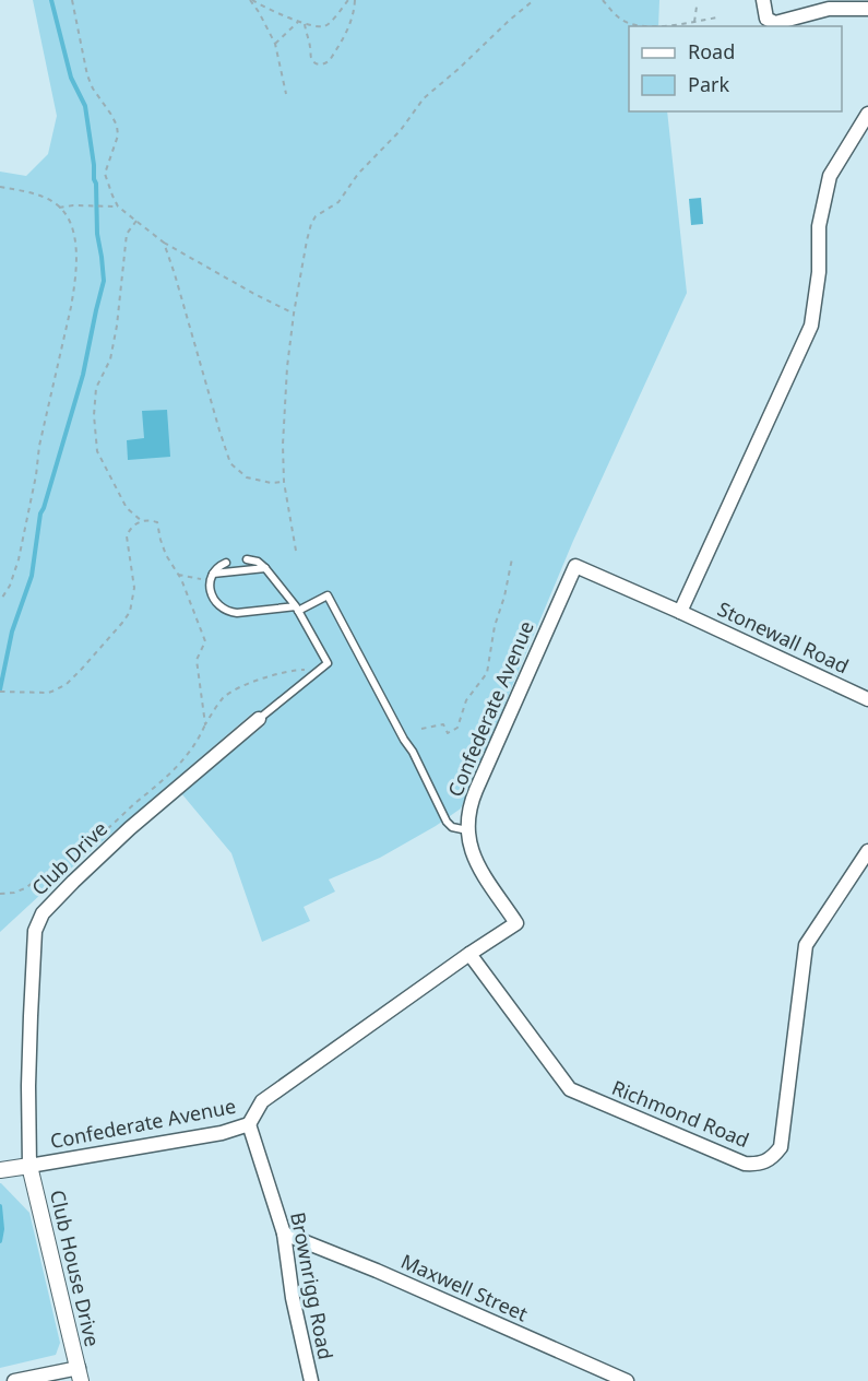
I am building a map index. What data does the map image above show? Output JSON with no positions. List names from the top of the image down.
{
  "streets": {
    "street": [
      "Stonewall Road",
      "Confederate Avenue",
      "Club Drive",
      "Richmond Road",
      "Club House Drive",
      "Brownrigg Road",
      "Maxwell Street"
    ]
  },
  "crossings": [
    ["Stonewall Road", "Confederate Avenue"],
    ["Confederate Avenue", "Club Drive"],
    ["Confederate Avenue", "Richmond Road"],
    ["Confederate Avenue", "Club House Drive"],
    ["Confederate Avenue", "Brownrigg Road"],
    ["Club Drive", "Club House Drive"],
    ["Brownrigg Road", "Maxwell Street"]
  ],
  "legend": ["Road", "Park"]
}
